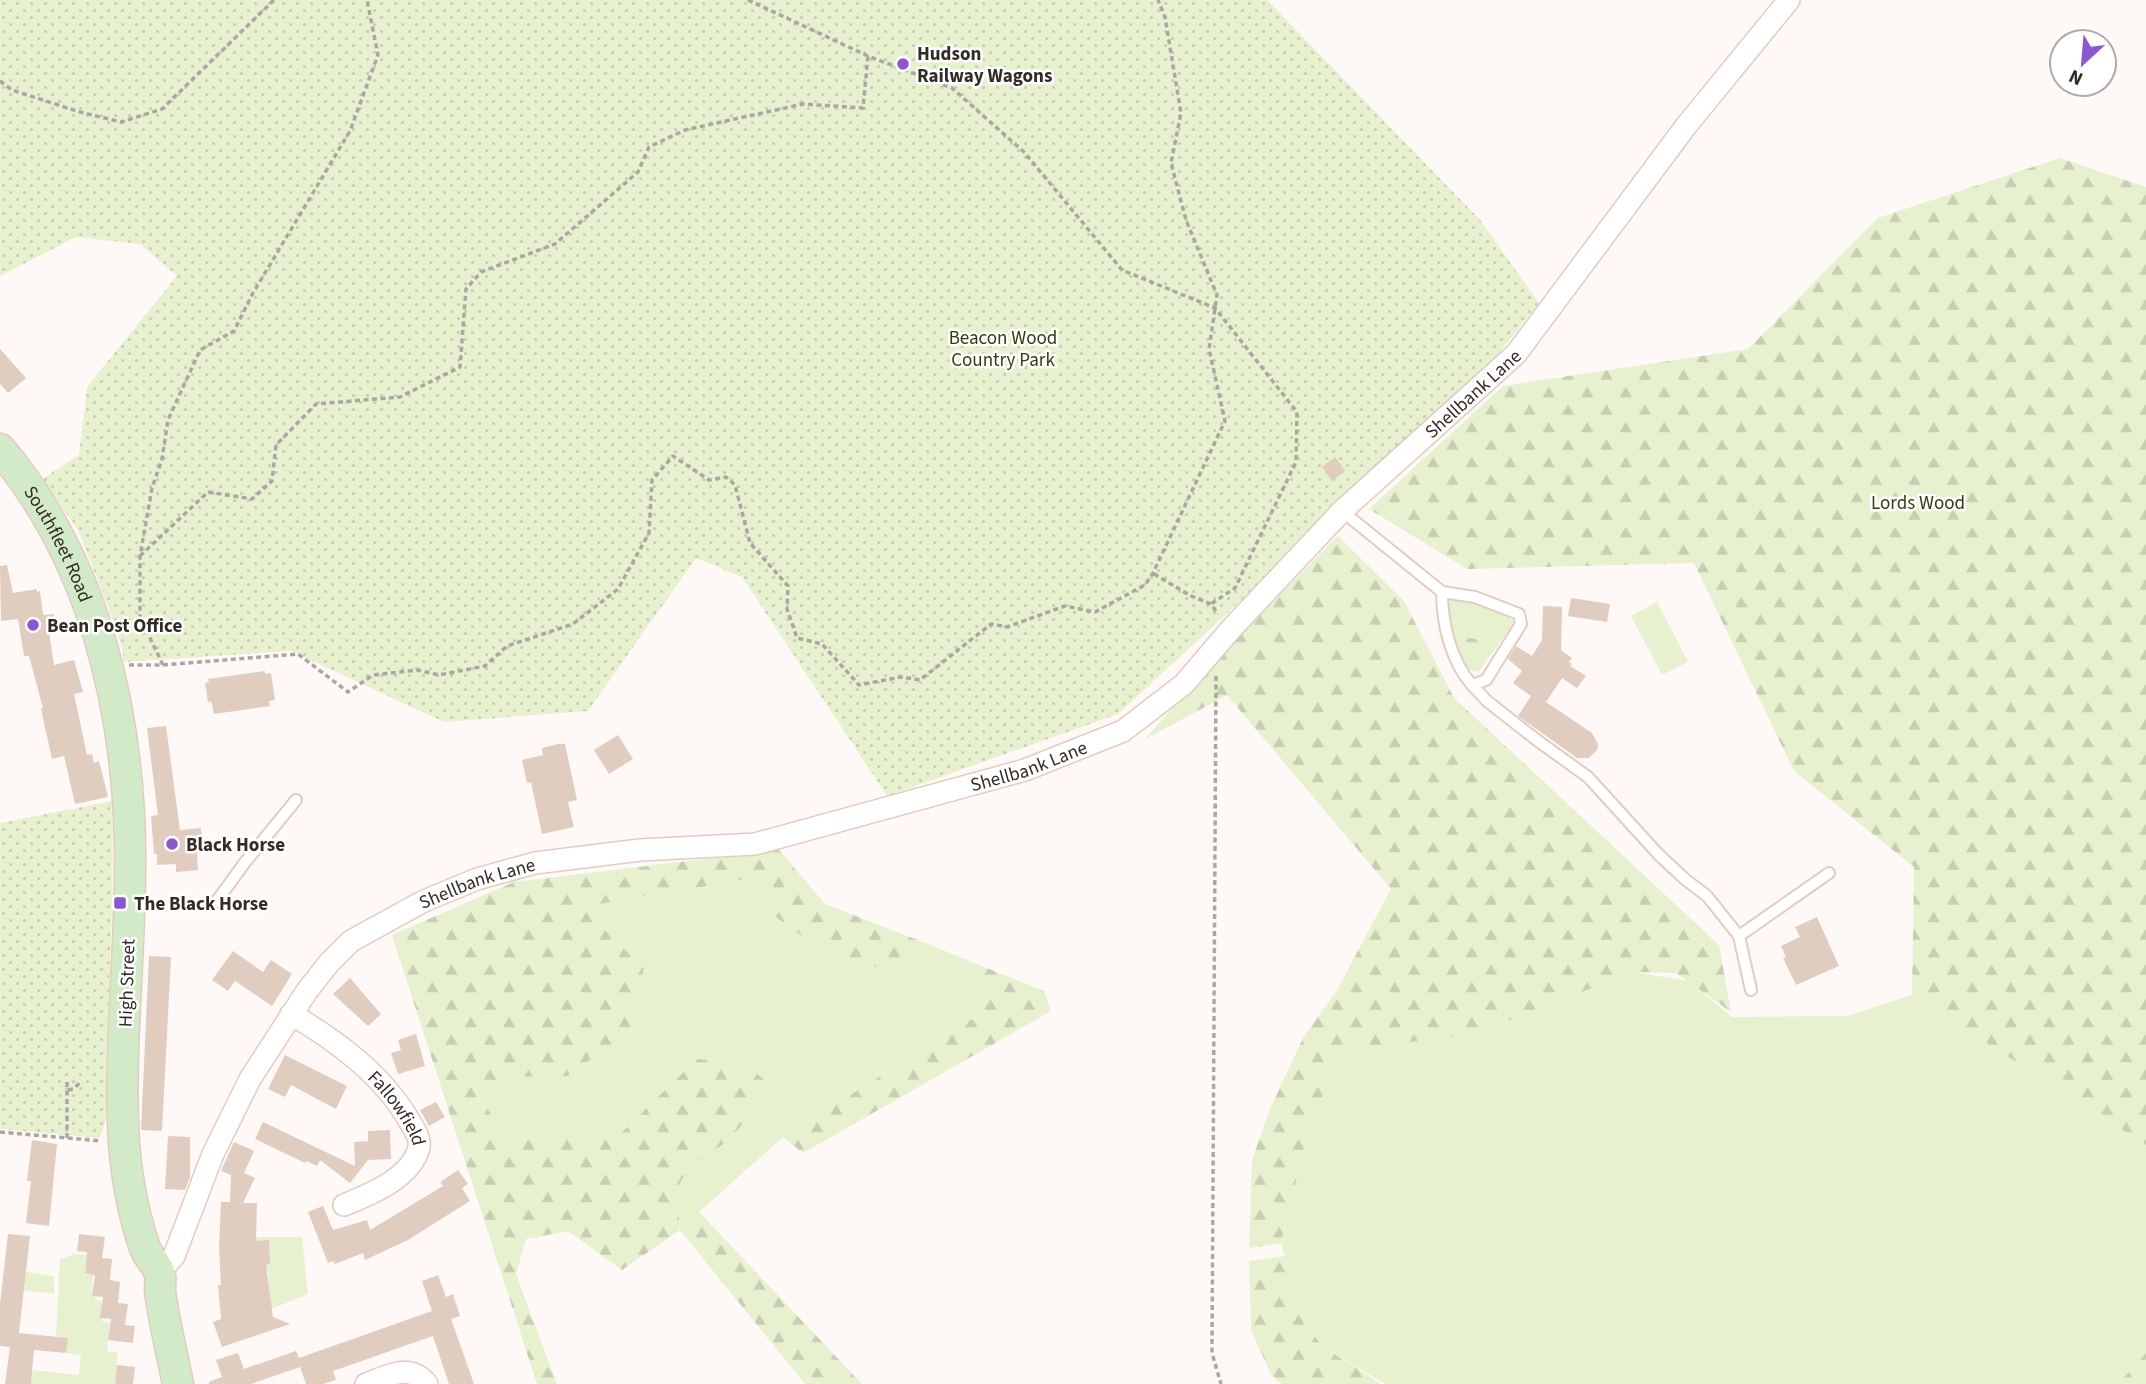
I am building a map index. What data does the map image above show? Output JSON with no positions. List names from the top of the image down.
{
  "streets": {
    "main road": ["Southfleet Road", "High Street"],
    "street": ["Shellbank Lane", "Fallowfield"]
  },
  "crossings": [
    ["Shellbank Lane", "High Street"],
    ["Shellbank Lane", "Fallowfield"],
    ["Southfleet Road", "High Street"]
  ],
  "parks": ["Beacon Wood Country Park", "Lords Wood"],
  "places": {
    "other": ["Hudson Railway Wagons", "Bean Post Office", "Black Horse"],
    "transit": ["The Black Horse"]
  },
  "north": "bottom left"
}
